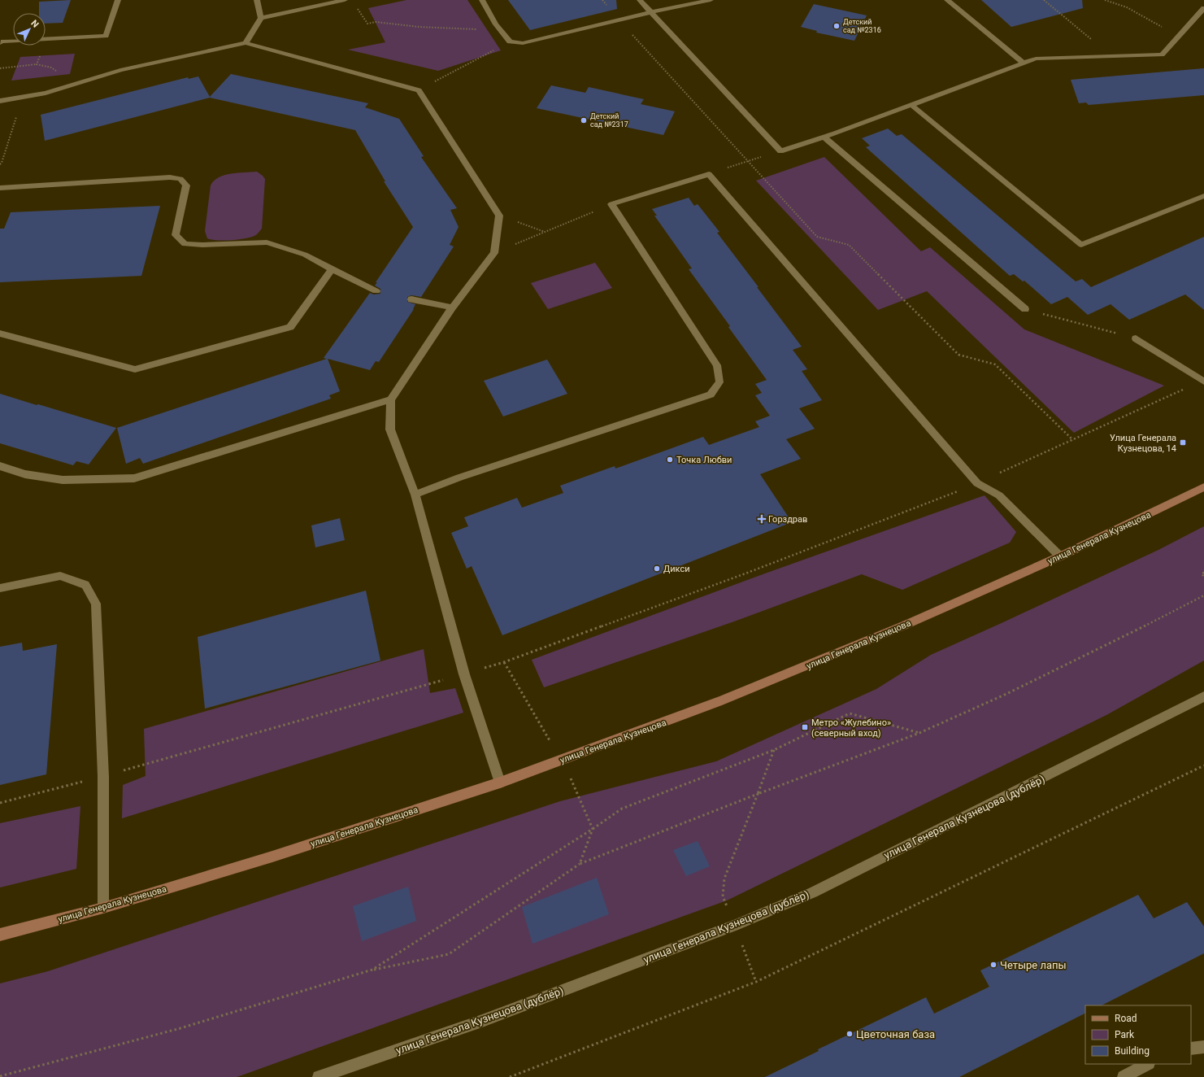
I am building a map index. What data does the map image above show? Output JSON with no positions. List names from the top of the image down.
{
  "streets": {
    "main road": ["улица Генерала Кузнецова"],
    "street": ["улица Генерала Кузнецова (дублёр)"]
  },
  "places": {
    "other": [
      "Детский сад №2316",
      "Детский сад №2317",
      "Точка Любви",
      "Дикси",
      "Четыре лапы",
      "Цветочная база"
    ],
    "transit": ["Улица Генерала Кузнецова, 14", "Метро «Жулебино» (северный вход)"],
    "health": ["Горздрав"]
  },
  "legend": ["Road", "Park", "Building"],
  "north": "top right"
}
